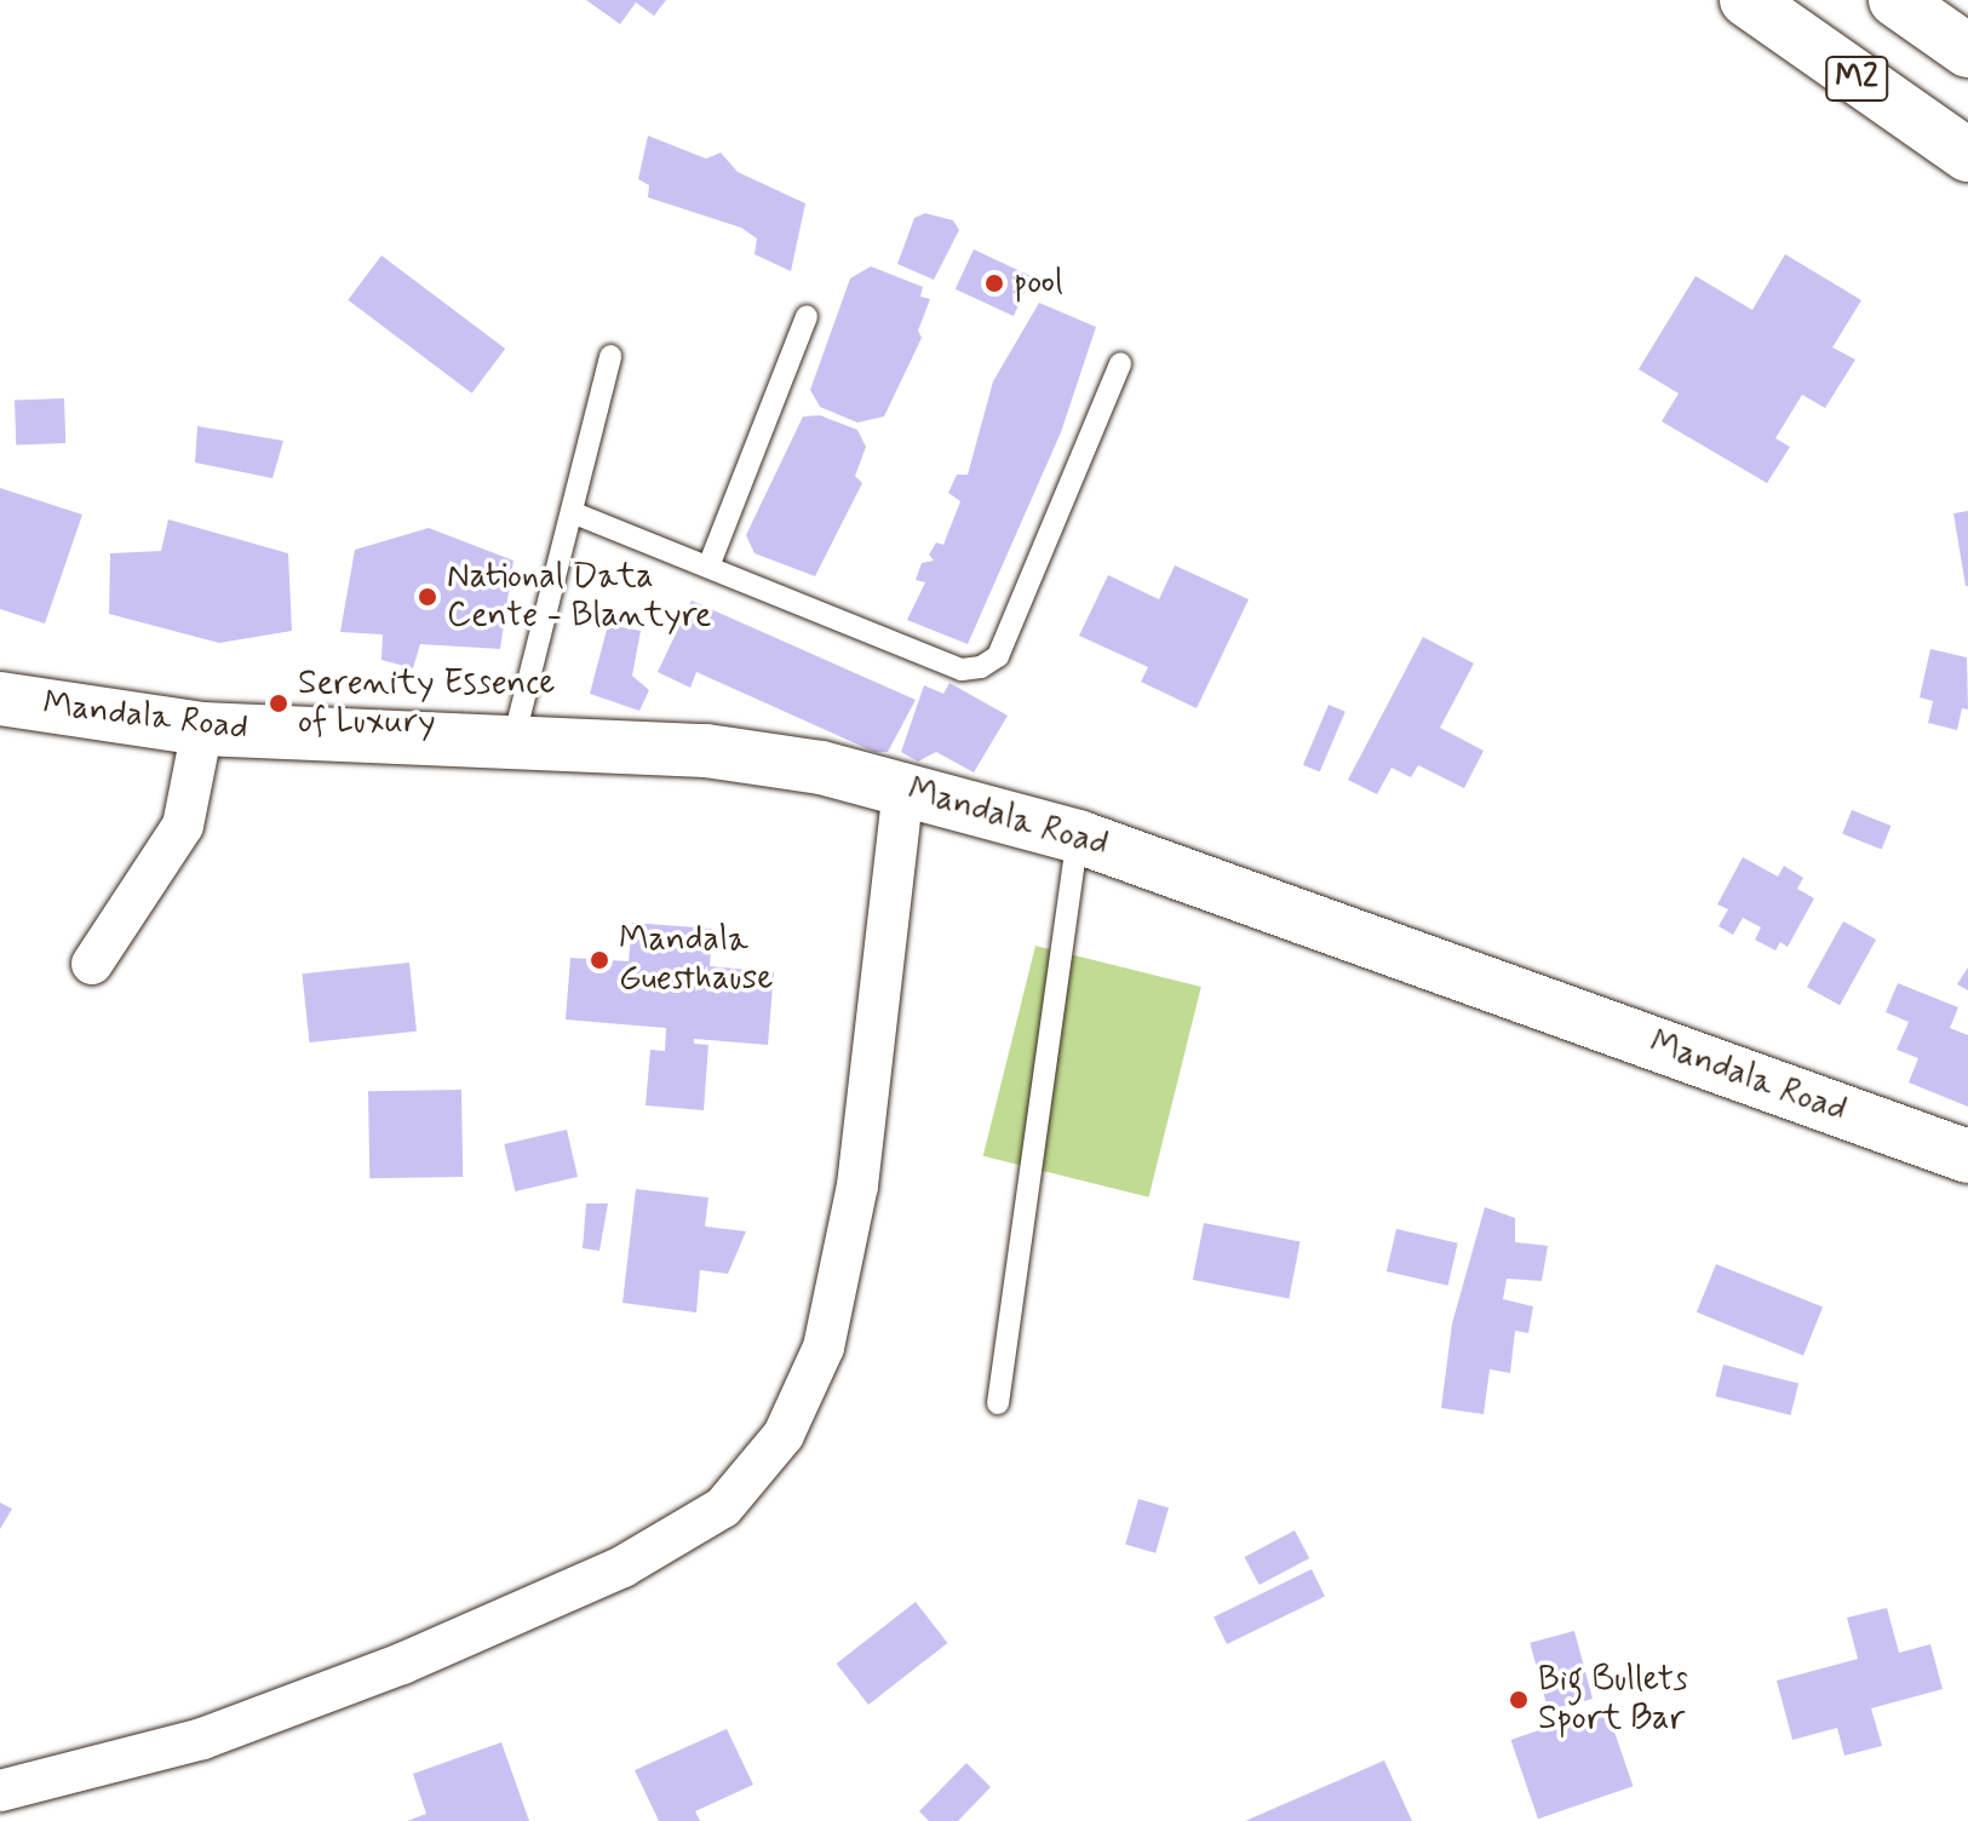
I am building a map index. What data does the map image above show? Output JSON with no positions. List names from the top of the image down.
{
  "streets": {
    "main road": ["M2", "Mandala Road"]
  },
  "places": [
    "pool",
    "National Data Cente - Blantyre",
    "Serenity Essence of Luxury",
    "Mandala Guesthause",
    "Big Bullets Sport Bar"
  ]
}
